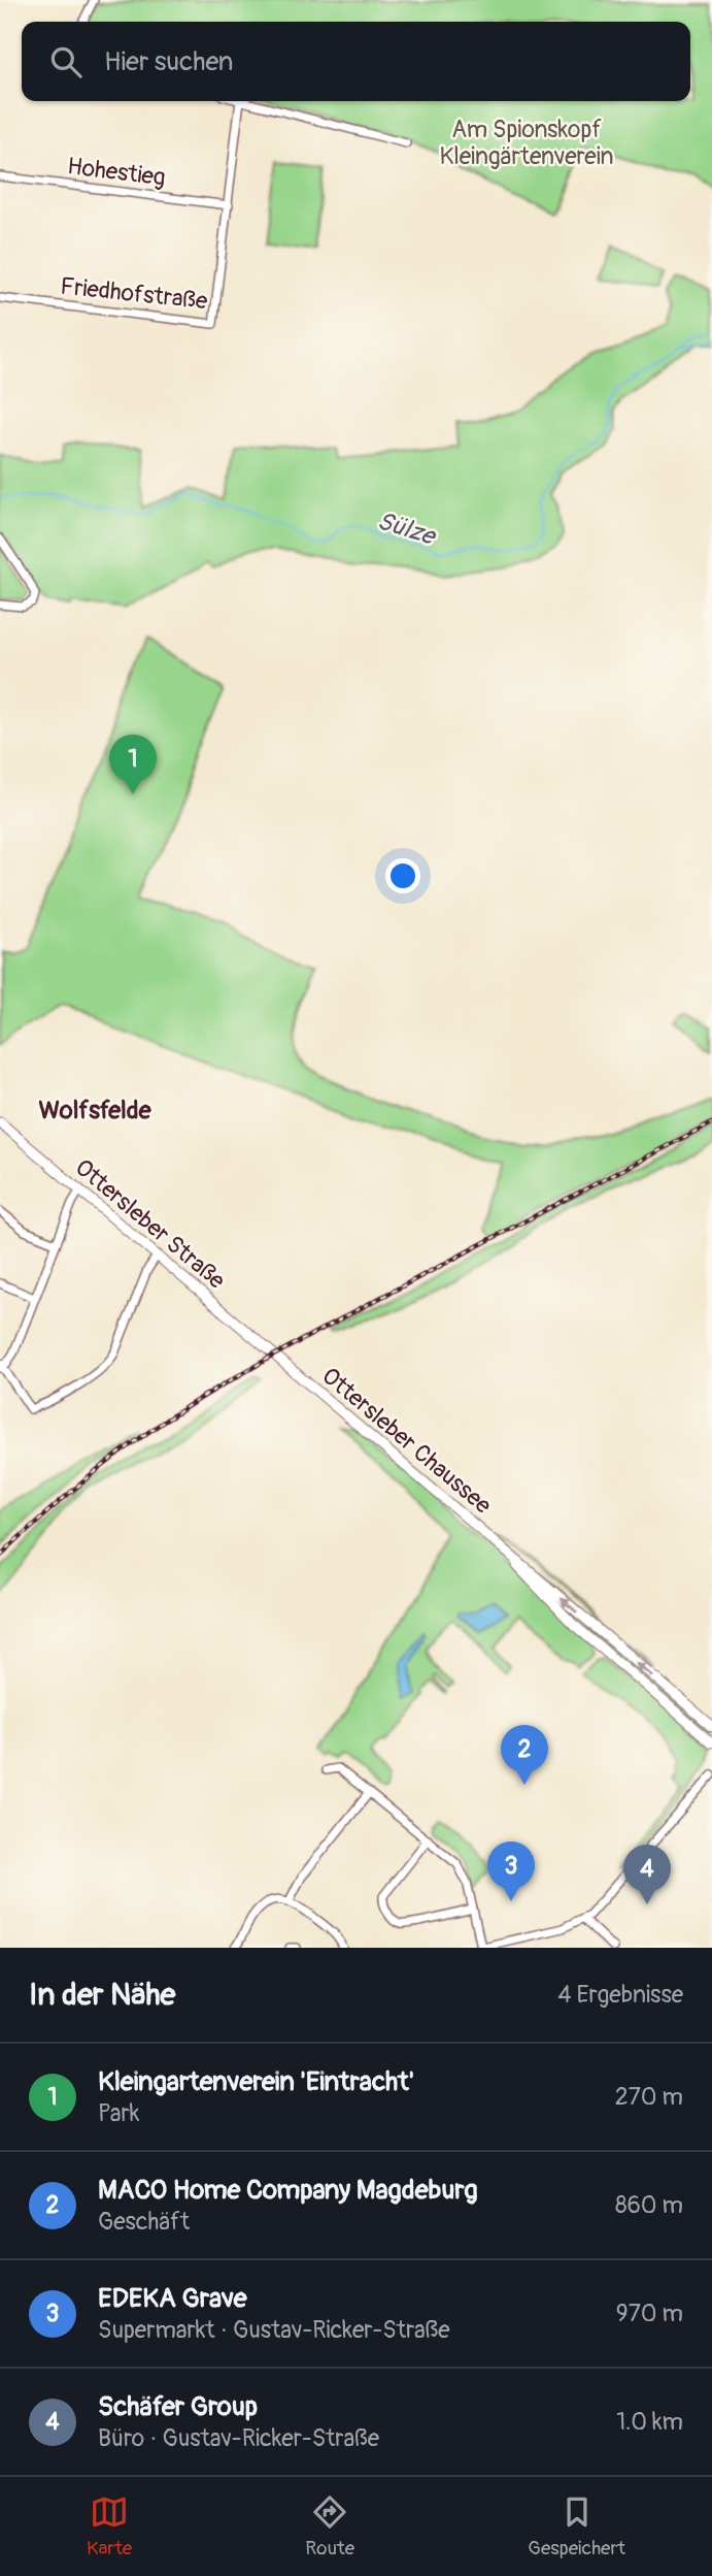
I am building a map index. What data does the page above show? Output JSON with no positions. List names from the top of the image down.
{
  "streets": {
    "main road": ["Ottersleber Straße", "Ottersleber Chaussee"],
    "street": ["Hohestieg", "Friedhofstraße"]
  },
  "crossings": [
    ["Hohestieg", "Friedhofstraße"],
    ["Ottersleber Straße", "Ottersleber Chaussee"]
  ],
  "districts": ["Wolfsfelde"],
  "water": ["Sülze"],
  "parks": ["Am Spionskopf Kleingärtenverein"],
  "page": {
    "search": "Hier suchen",
    "pins": [
      "1",
      "2",
      "3",
      "4"
    ],
    "heading": ["In der Nähe", "4 Ergebnisse"],
    "list": [
      {
        "mark": "1",
        "name": "Kleingartenverein 'Eintracht'",
        "note": "Park",
        "value": "270 m"
      },
      {
        "mark": "2",
        "name": "MACO Home Company Magdeburg",
        "note": "Geschäft",
        "value": "860 m"
      },
      {
        "mark": "3",
        "name": "EDEKA Grave",
        "note": "Supermarkt · Gustav-Ricker-Straße",
        "value": "970 m"
      },
      {
        "mark": "4",
        "name": "Schäfer Group",
        "note": "Büro · Gustav-Ricker-Straße",
        "value": "1.0 km"
      }
    ],
    "nav": ["Karte", "Route", "Gespeichert"]
  }
}
